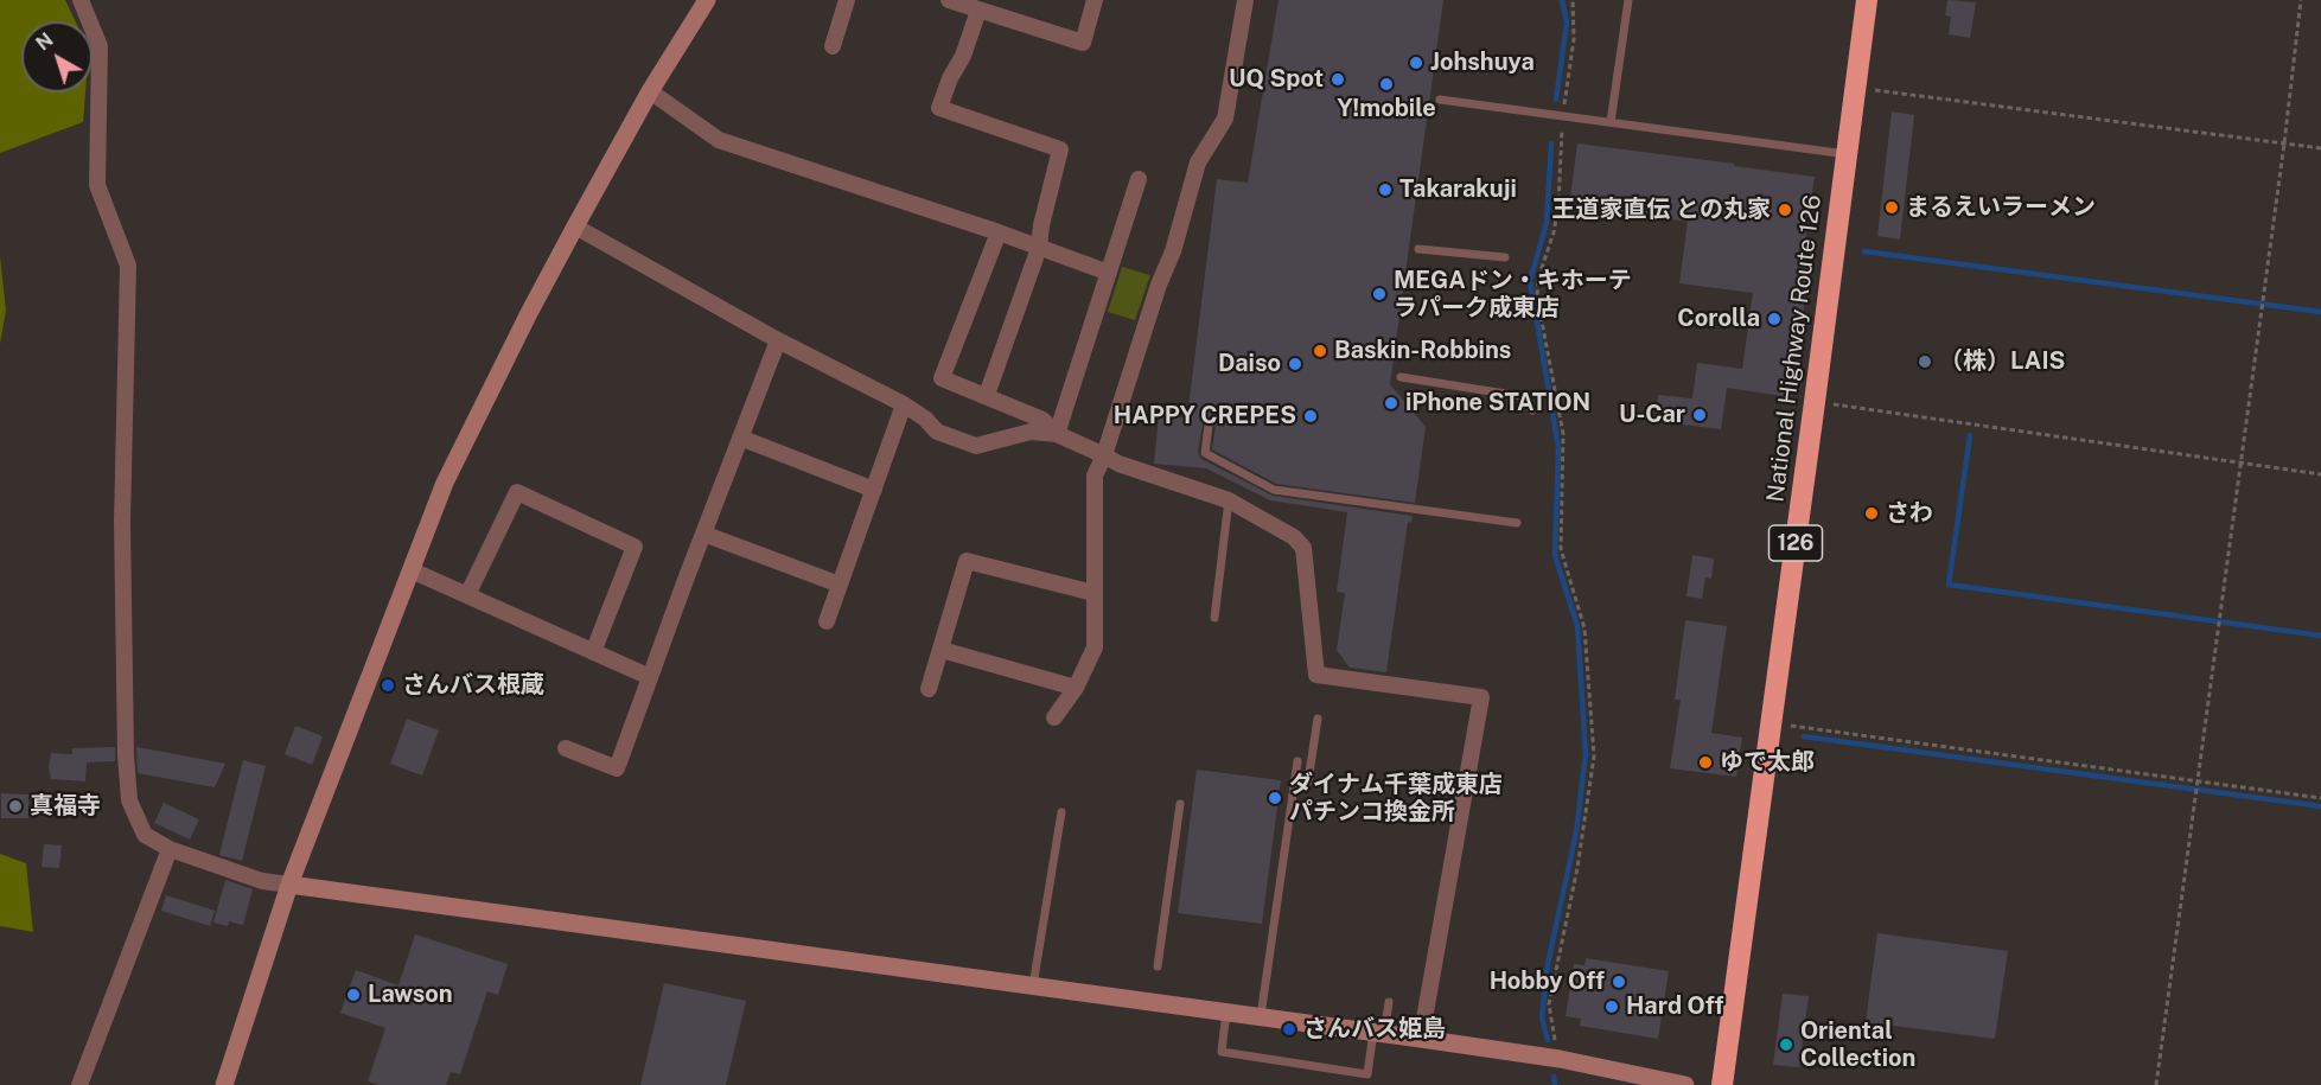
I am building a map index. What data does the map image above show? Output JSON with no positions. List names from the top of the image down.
{
  "streets": {
    "highway": ["National Highway Route 126", "126"]
  },
  "places": [
    "Johshuya",
    "UQ Spot",
    "Y!mobile",
    "Takarakuji",
    "まるえいラーメン",
    "王道家直伝 との丸家",
    "MEGAドン・キホーテ ラパーク成東店",
    "Corolla",
    "Baskin-Robbins",
    "（株）LAIS",
    "Daiso",
    "iPhone STATION",
    "U-Car",
    "HAPPY CREPES",
    "さわ",
    "さんバス根蔵",
    "ゆで太郎",
    "ダイナム千葉成東店 パチンコ換金所",
    "真福寺",
    "Hobby Off",
    "Lawson",
    "Hard Off",
    "さんバス姫島",
    "Oriental Collection"
  ],
  "north": "top left"
}
